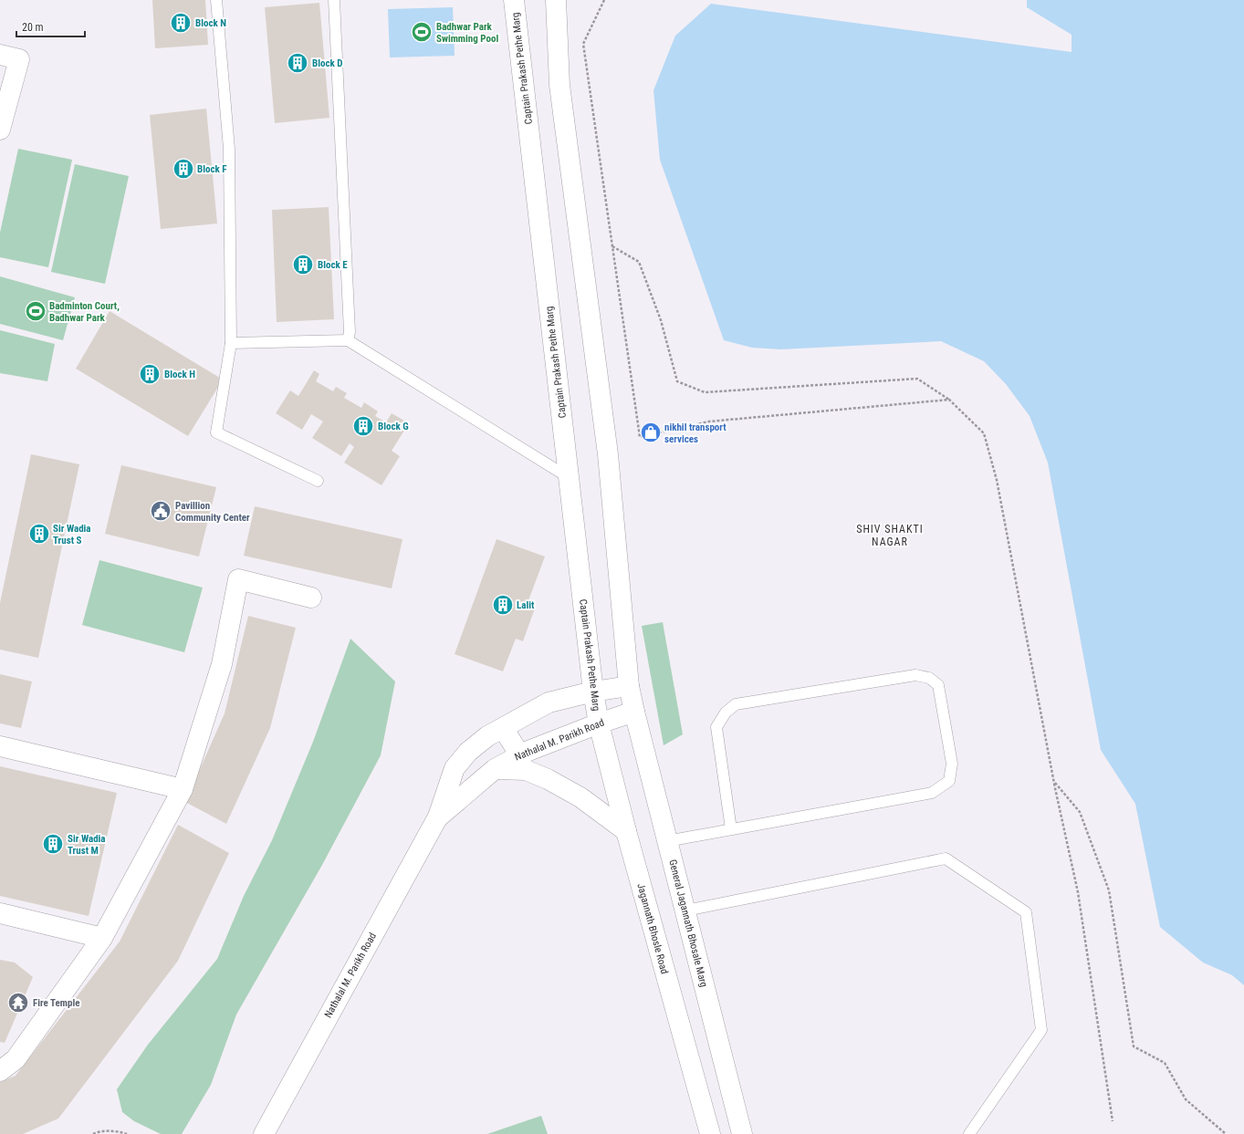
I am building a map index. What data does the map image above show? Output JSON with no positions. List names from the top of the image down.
{
  "streets": {
    "main road": [
      "Captain Prakash Pethe Marg",
      "Nathalal M. Parikh Road",
      "General Jagannath Bhosale Marg",
      "Jagannath Bhosle Road"
    ]
  },
  "crossings": [
    ["Captain Prakash Pethe Marg", "Nathalal M. Parikh Road"],
    ["Captain Prakash Pethe Marg", "Jagannath Bhosle Road"],
    ["Nathalal M. Parikh Road", "General Jagannath Bhosale Marg"],
    ["Nathalal M. Parikh Road", "Jagannath Bhosle Road"]
  ],
  "districts": ["SHIV SHAKTI NAGAR"],
  "places": {
    "building": [
      "Block N",
      "Block D",
      "Block F",
      "Block E",
      "Block H",
      "Block G",
      "Sir Wadia Trust S",
      "Lalit",
      "Sir Wadia Trust M"
    ],
    "sports": ["Badhwar Park Swimming Pool", "Badminton Court, Badhwar Park"],
    "shop": ["nikhil transport services"],
    "public building": ["Pavillion Community Center"],
    "temple": ["Fire Temple"]
  },
  "scale_bar": "20 m"
}
